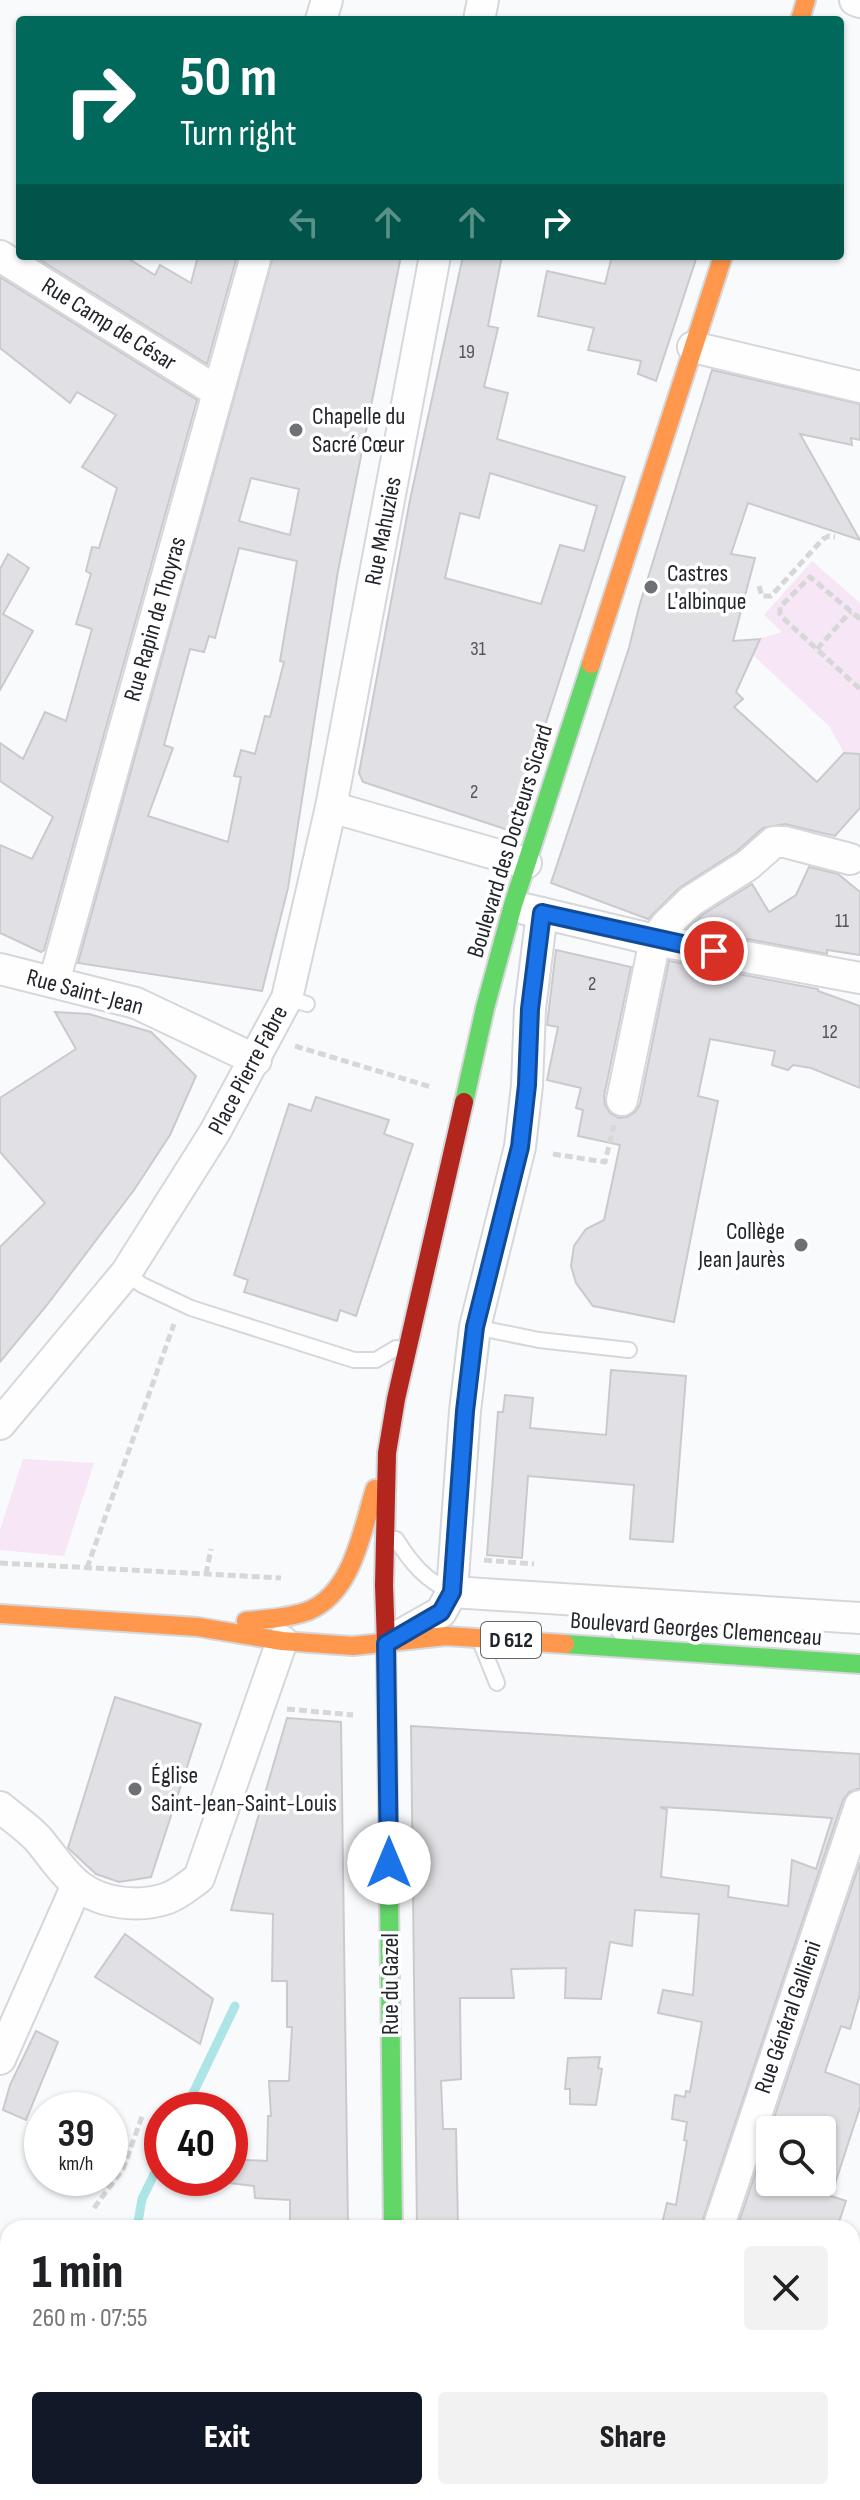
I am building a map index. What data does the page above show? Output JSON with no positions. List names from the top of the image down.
{
  "streets": {
    "main road": [
      "Boulevard des Docteurs Sicard",
      "Boulevard Georges Clemenceau",
      "D 612",
      "Rue du Gazel"
    ],
    "street": [
      "Rue Camp de César",
      "Rue Mahuzies",
      "Rue Rapin de Thoyras",
      "Rue Saint-Jean",
      "Place Pierre Fabre",
      "Rue Général Gallieni"
    ]
  },
  "crossings": [
    ["Rue Camp de César", "Rue Rapin de Thoyras"],
    ["Rue Mahuzies", "Place Pierre Fabre"],
    ["Rue Rapin de Thoyras", "Rue Saint-Jean"],
    ["Boulevard des Docteurs Sicard", "Boulevard Georges Clemenceau"],
    ["Boulevard des Docteurs Sicard", "D 612"],
    ["Boulevard des Docteurs Sicard", "Rue du Gazel"],
    ["Rue Saint-Jean", "Place Pierre Fabre"],
    ["Boulevard Georges Clemenceau", "D 612"],
    ["Boulevard Georges Clemenceau", "Rue du Gazel"],
    ["D 612", "Rue du Gazel"]
  ],
  "places": [
    "Chapelle du Sacré Cœur",
    "Castres L'albinque",
    "Collège Jean Jaurès",
    "Église Saint-Jean-Saint-Louis"
  ],
  "house_numbers": [
    "19",
    "31",
    "2",
    "11",
    "2",
    "12"
  ],
  "page": {
    "turn": ["50 m", "Turn right"],
    "speed": "39 km/h",
    "limit": "40",
    "heading": ["1 min", "260 m · 07:55"],
    "buttons": ["Exit", "Share"]
  }
}
